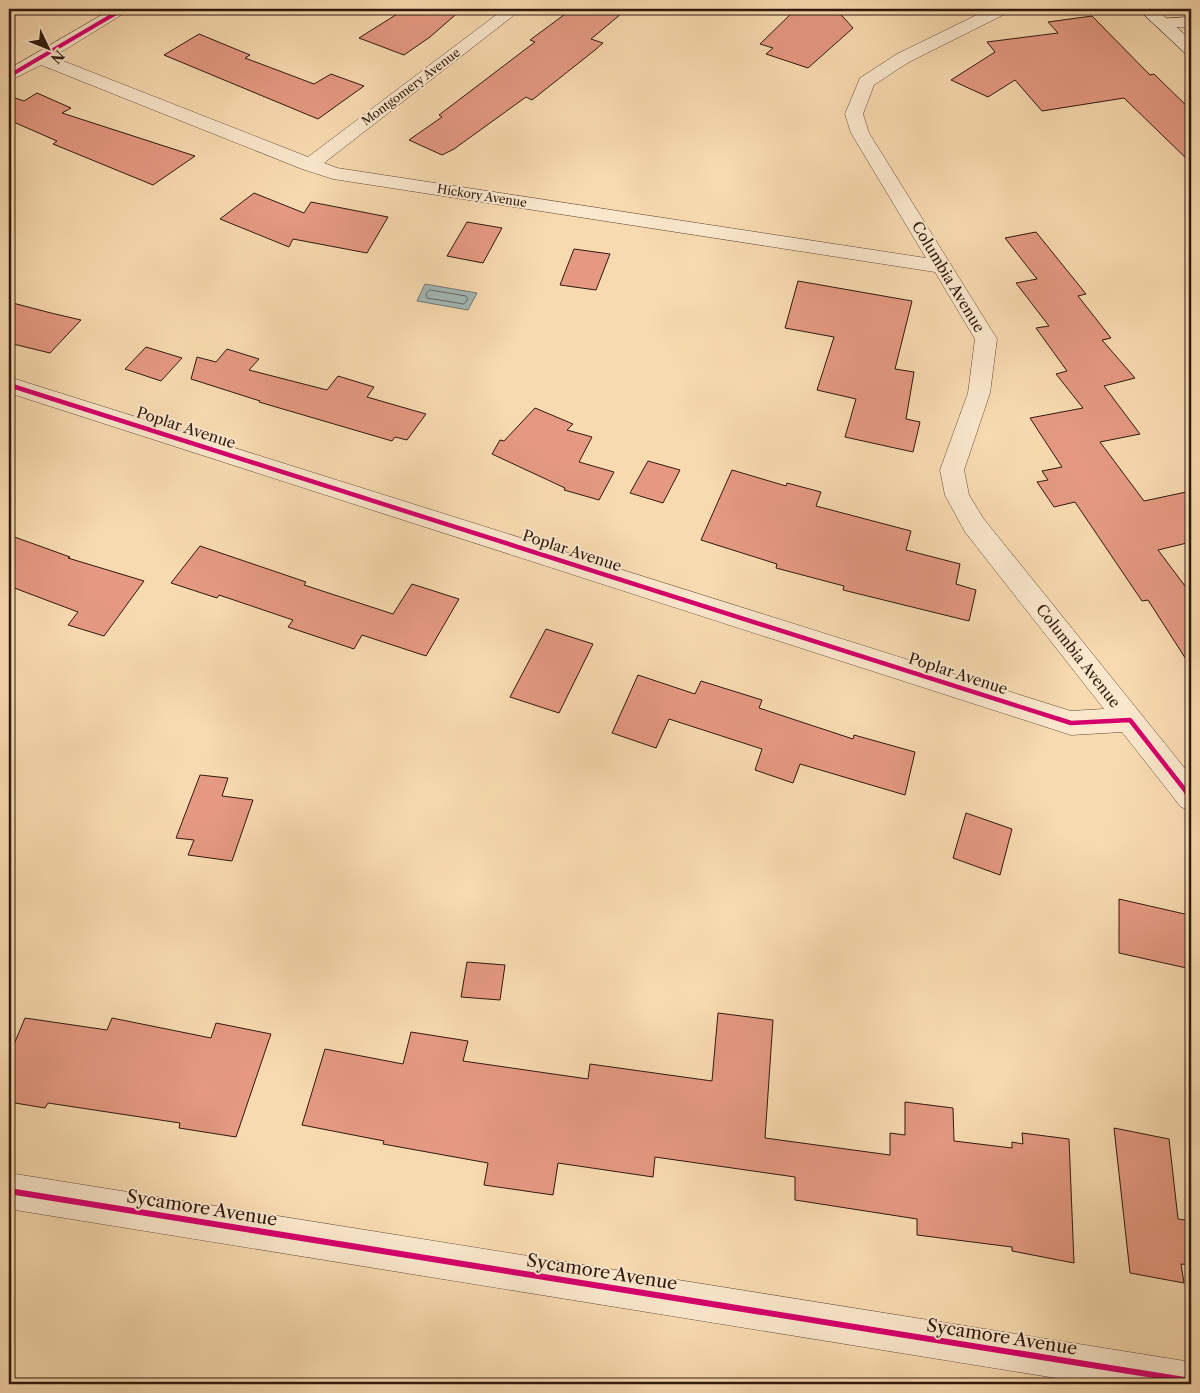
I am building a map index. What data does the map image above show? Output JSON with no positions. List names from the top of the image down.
{
  "streets": {
    "street": [
      "Montgomery Avenue",
      "Hickory Avenue",
      "Columbia Avenue",
      "Poplar Avenue",
      "Sycamore Avenue"
    ]
  },
  "crossings": [
    ["Montgomery Avenue", "Hickory Avenue"],
    ["Hickory Avenue", "Columbia Avenue"],
    ["Columbia Avenue", "Poplar Avenue"]
  ],
  "north": "bottom right"
}
